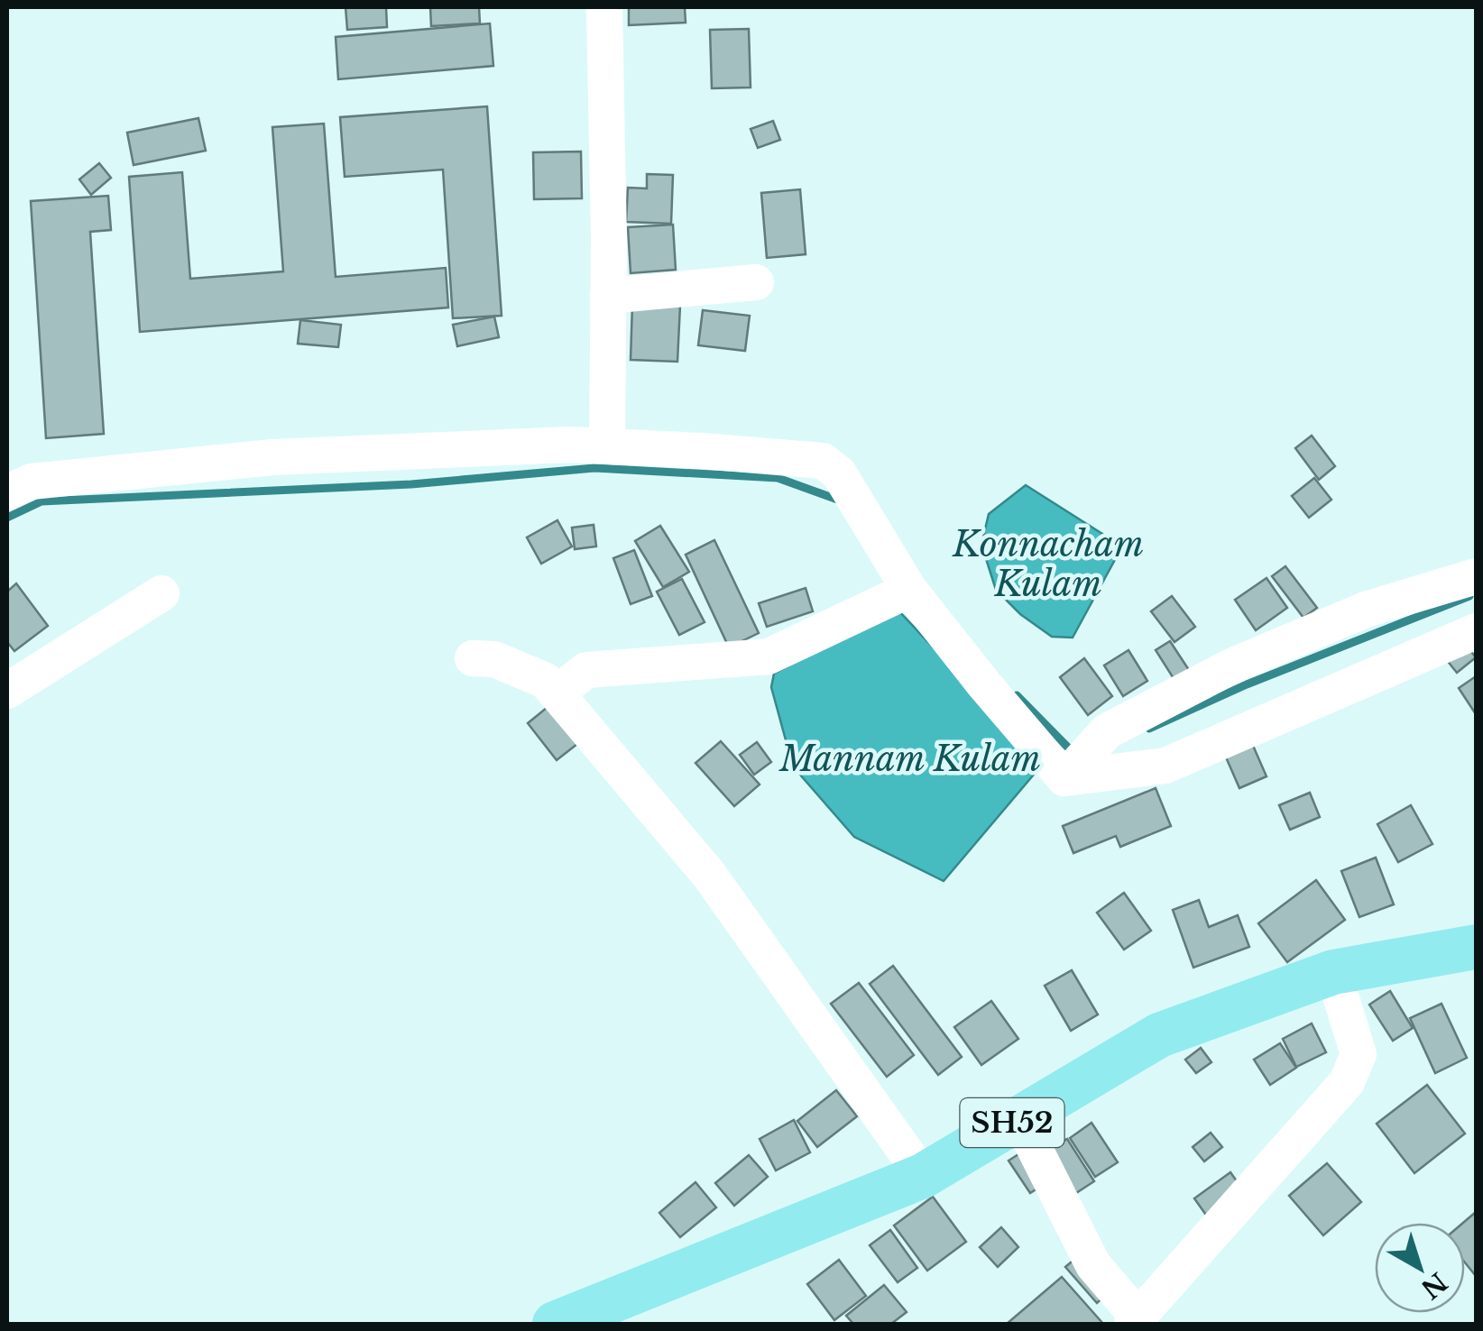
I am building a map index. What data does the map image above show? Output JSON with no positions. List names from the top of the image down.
{
  "streets": {
    "main road": ["SH52"]
  },
  "water": ["Konnacham Kulam", "Mannam Kulam"],
  "north": "bottom right"
}
